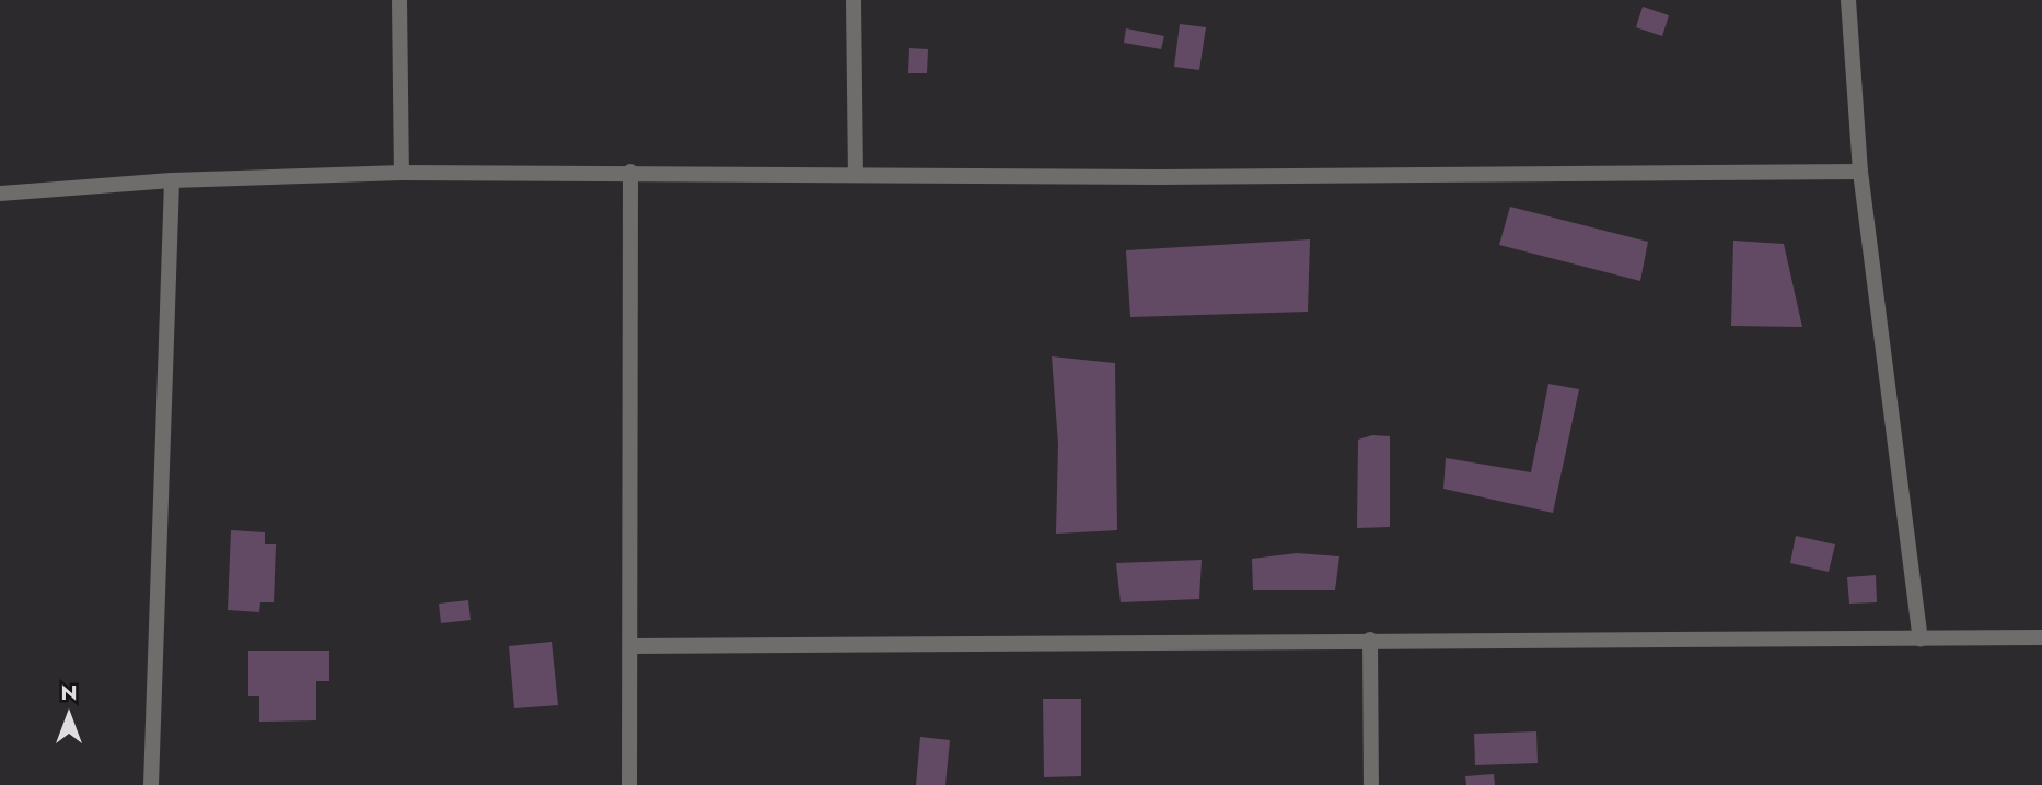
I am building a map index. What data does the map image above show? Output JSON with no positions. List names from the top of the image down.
{
  "north": "top"
}
